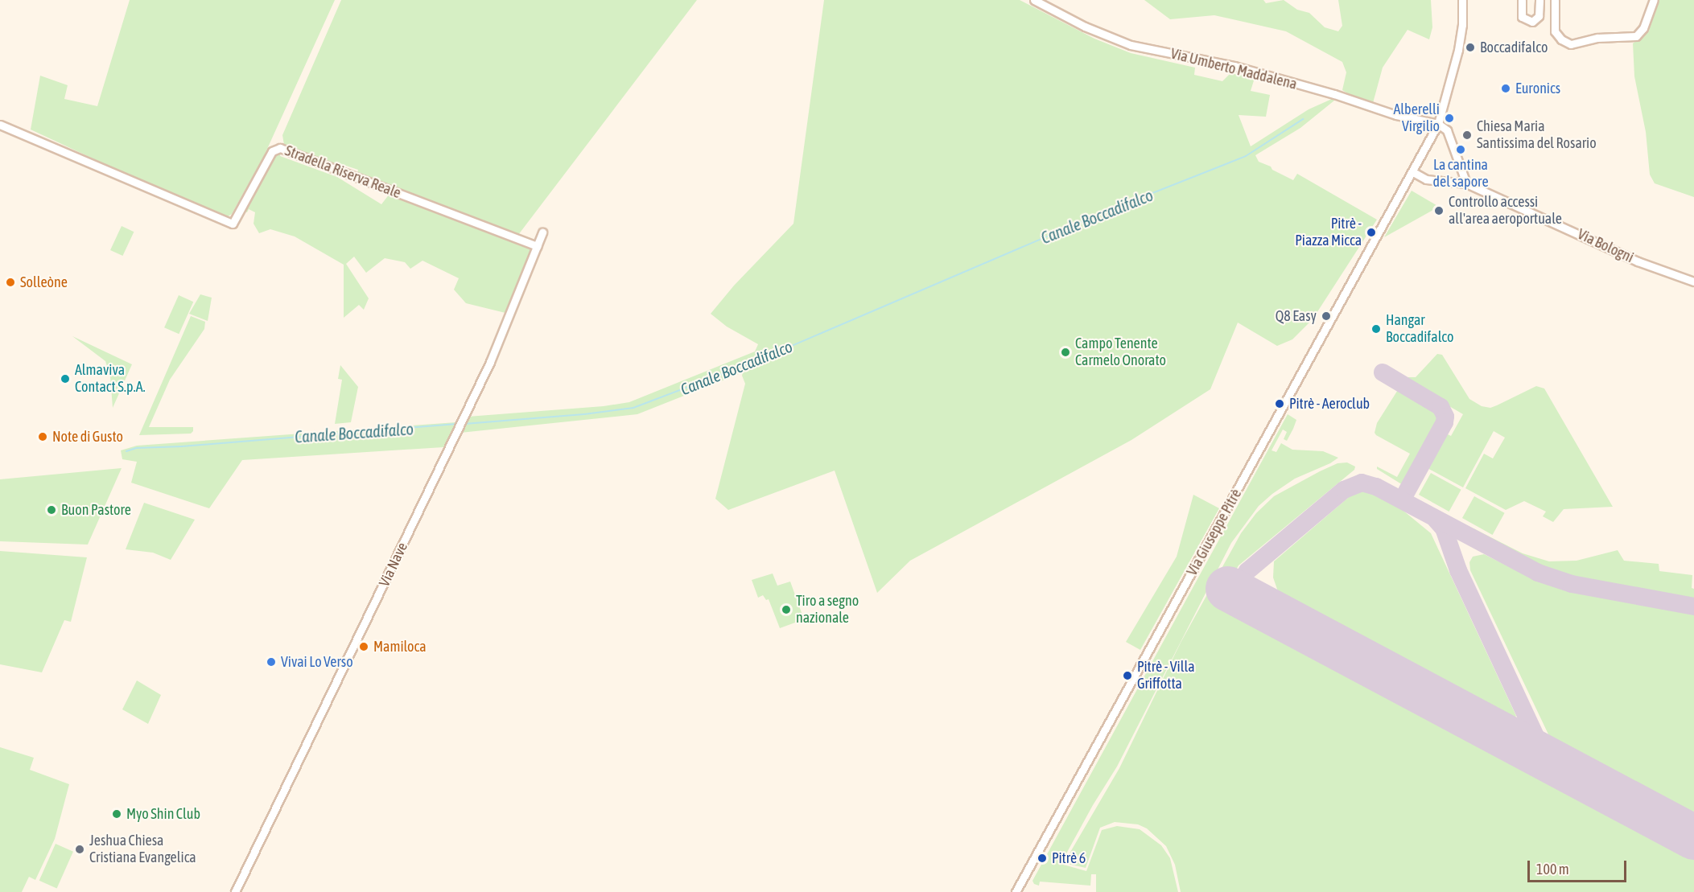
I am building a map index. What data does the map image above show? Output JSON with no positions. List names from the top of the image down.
{
  "streets": {
    "street": [
      "Via Umberto Maddalena",
      "Stradella Riserva Reale",
      "Via Bologni",
      "Via Giuseppe Pitrè",
      "Via Nave"
    ]
  },
  "crossings": [
    ["Via Umberto Maddalena", "Via Giuseppe Pitrè"],
    ["Stradella Riserva Reale", "Via Nave"],
    ["Via Bologni", "Via Giuseppe Pitrè"]
  ],
  "water": ["Canale Boccadifalco"],
  "places": [
    "Boccadifalco",
    "Euronics",
    "Alberelli Virgilio",
    "Chiesa Maria Santissima del Rosario",
    "La cantina del sapore",
    "Controllo accessi all'area aeroportuale",
    "Pitrè - Piazza Micca",
    "Solleòne",
    "Q8 Easy",
    "Hangar Boccadifalco",
    "Campo Tenente Carmelo Onorato",
    "Almaviva Contact S.p.A.",
    "Pitrè - Aeroclub",
    "Note di Gusto",
    "Buon Pastore",
    "Tiro a segno nazionale",
    "Mamiloca",
    "Vivai Lo Verso",
    "Pitrè - Villa Griffotta",
    "Myo Shin Club",
    "Jeshua Chiesa Cristiana Evangelica",
    "Pitrè 6"
  ],
  "scale_bar": "100 m"
}
